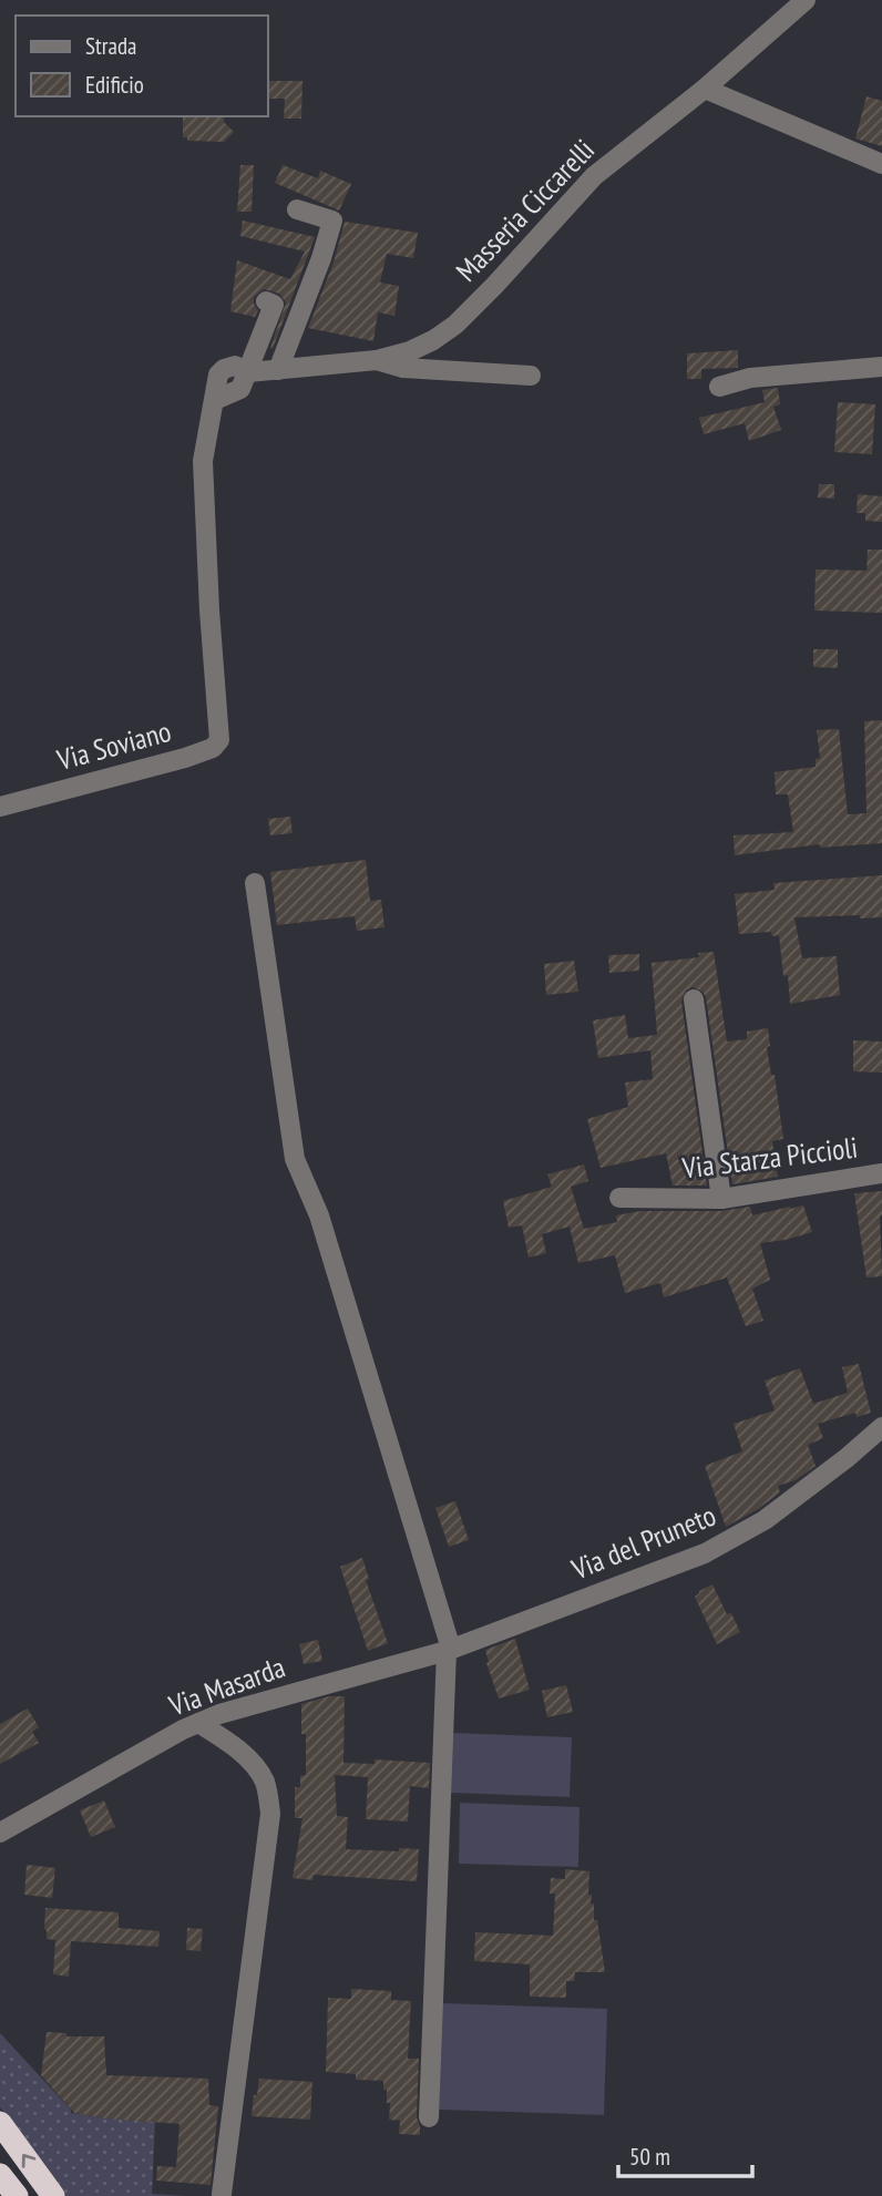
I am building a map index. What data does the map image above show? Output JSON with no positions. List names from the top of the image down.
{
  "streets": {
    "street": [
      "Masseria Ciccarelli",
      "Via Soviano",
      "Via Starza Piccioli",
      "Via del Pruneto",
      "Via Masarda"
    ]
  },
  "crossings": [
    ["Masseria Ciccarelli", "Via Soviano"],
    ["Via del Pruneto", "Via Masarda"]
  ],
  "legend": ["Strada", "Edificio"],
  "scale_bar": "50 m"
}
